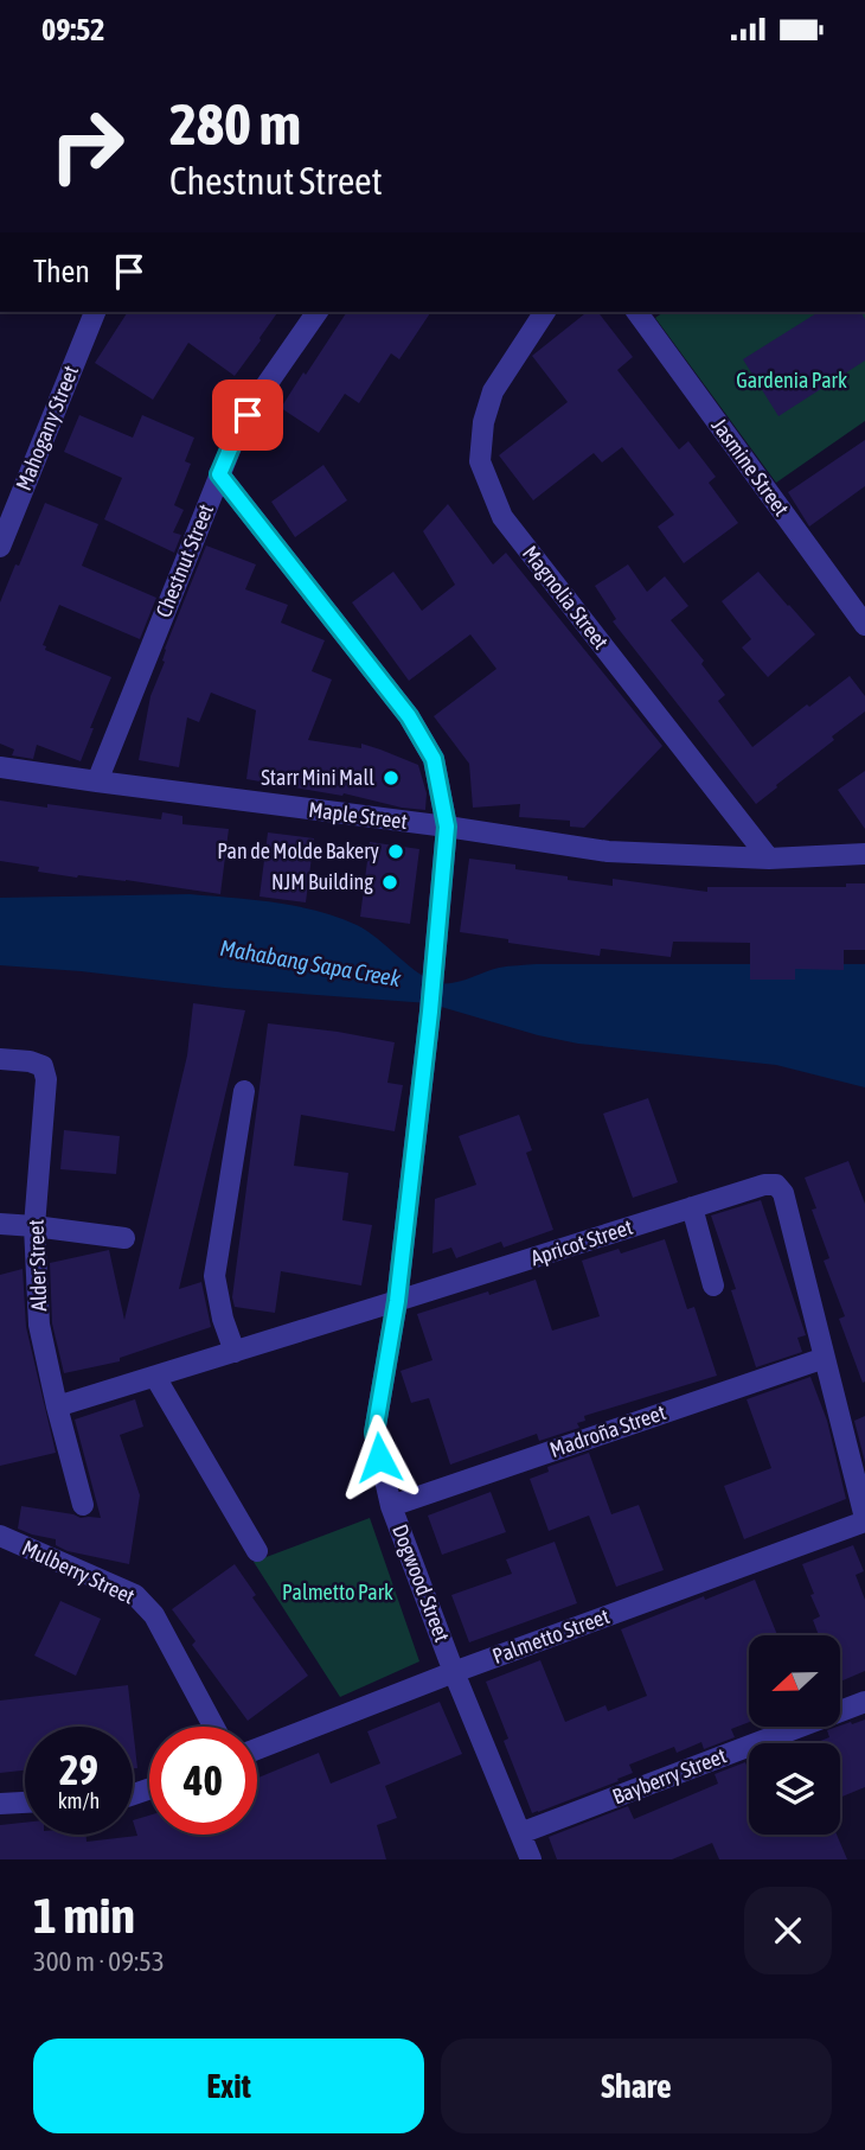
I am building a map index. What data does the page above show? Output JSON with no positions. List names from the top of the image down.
{
  "streets": {
    "street": [
      "Mahogany Street",
      "Jasmine Street",
      "Chestnut Street",
      "Magnolia Street",
      "Maple Street",
      "Apricot Street",
      "Alder Street",
      "Madroña Street",
      "Mulberry Street",
      "Dogwood Street",
      "Palmetto Street",
      "Bayberry Street"
    ]
  },
  "crossings": [
    ["Chestnut Street", "Maple Street"],
    ["Chestnut Street", "Dogwood Street"],
    ["Magnolia Street", "Maple Street"],
    ["Maple Street", "Dogwood Street"],
    ["Apricot Street", "Alder Street"],
    ["Apricot Street", "Madroña Street"],
    ["Apricot Street", "Dogwood Street"],
    ["Apricot Street", "Palmetto Street"],
    ["Madroña Street", "Dogwood Street"],
    ["Dogwood Street", "Palmetto Street"],
    ["Dogwood Street", "Bayberry Street"]
  ],
  "water": ["Mahabang Sapa Creek"],
  "parks": ["Gardenia Park", "Palmetto Park"],
  "places": ["Starr Mini Mall", "Pan de Molde Bakery", "NJM Building"],
  "north": "left",
  "page": {
    "status": "09:52",
    "turn": ["280 m", "Chestnut Street"],
    "then": "Then",
    "speed": "29 km/h",
    "limit": "40",
    "heading": ["1 min", "300 m · 09:53"],
    "buttons": ["Exit", "Share"]
  }
}
